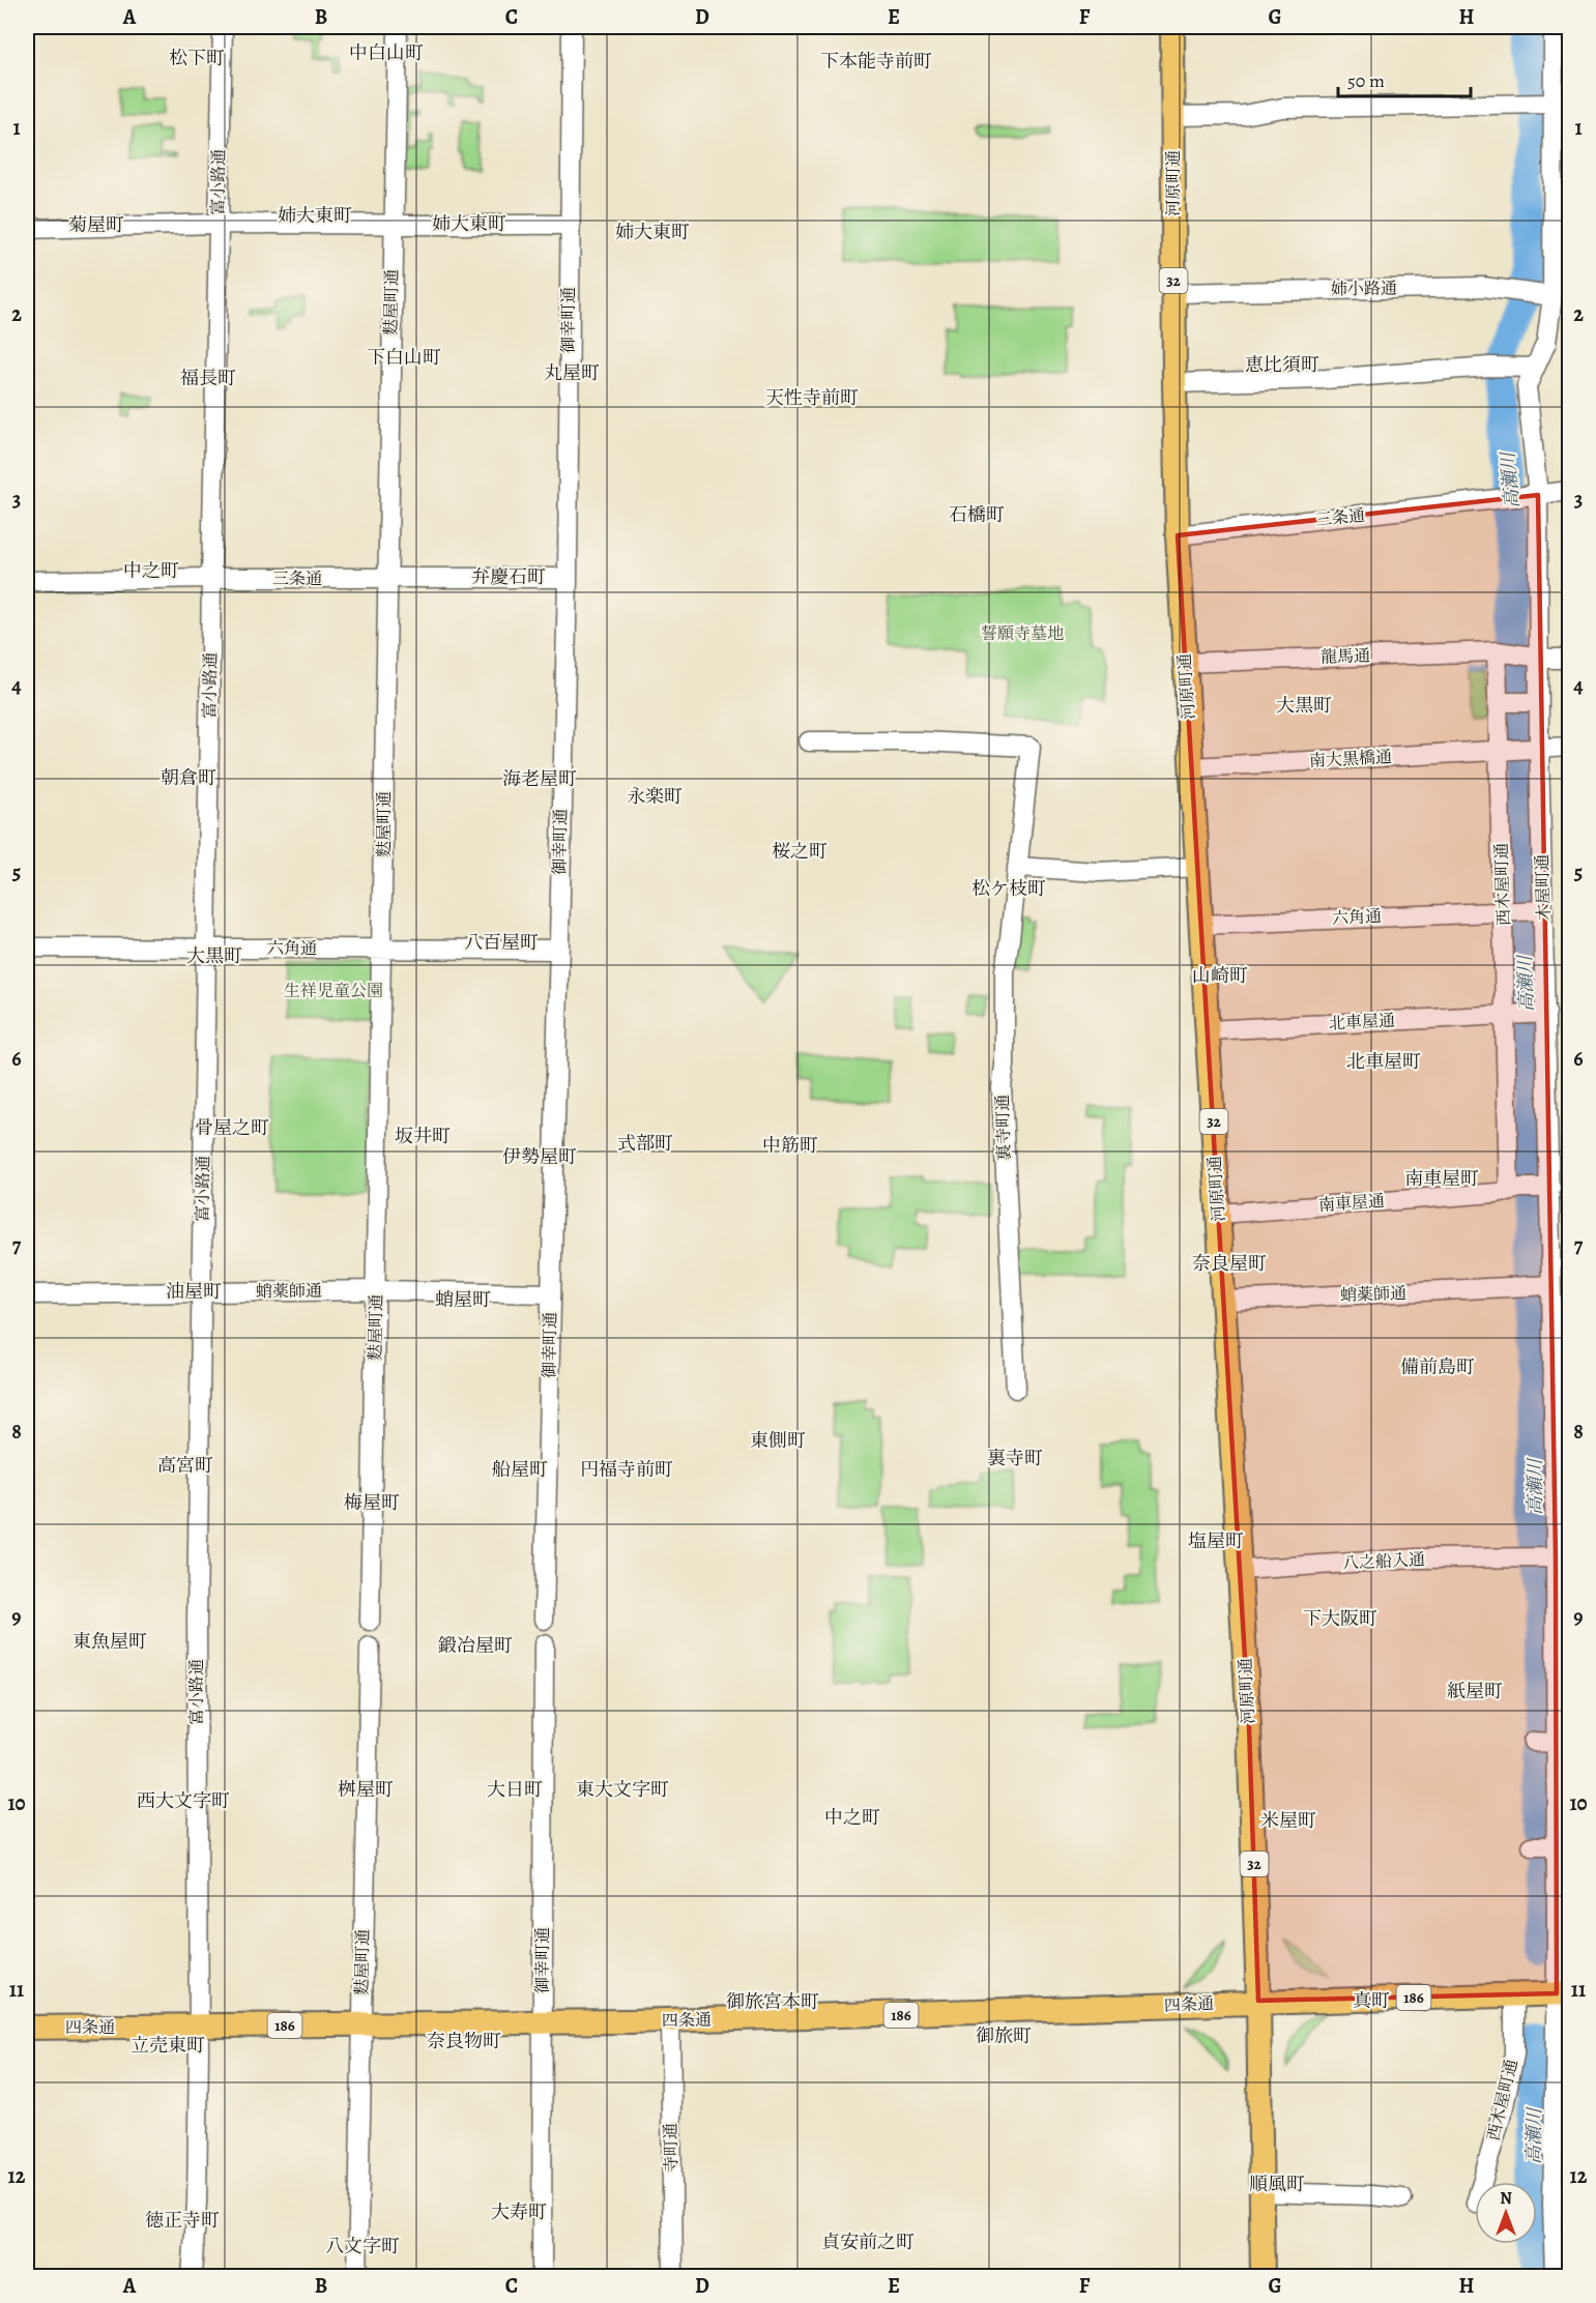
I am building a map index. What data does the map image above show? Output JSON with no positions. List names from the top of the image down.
{
  "streets": {
    "main road": [
      "河原町通",
      "32",
      "186",
      "四条通"
    ],
    "street": [
      "富小路通",
      "姉小路通",
      "麩屋町通",
      "御幸町通",
      "三条通",
      "龍馬通",
      "南大黒橋通",
      "西木屋町通",
      "木屋町通",
      "六角通",
      "北車屋通",
      "裏寺町通",
      "南車屋通",
      "蛸薬師通",
      "八之船入通",
      "寺町通"
    ]
  },
  "crossings": [
    ["富小路通", "三条通"],
    ["富小路通", "六角通"],
    ["富小路通", "蛸薬師通"],
    ["富小路通", "四条通"],
    ["河原町通", "姉小路通"],
    ["河原町通", "三条通"],
    ["河原町通", "龍馬通"],
    ["河原町通", "南大黒橋通"],
    ["河原町通", "六角通"],
    ["河原町通", "北車屋通"],
    ["河原町通", "南車屋通"],
    ["河原町通", "蛸薬師通"],
    ["河原町通", "八之船入通"],
    ["河原町通", "四条通"],
    ["姉小路通", "木屋町通"],
    ["麩屋町通", "三条通"],
    ["麩屋町通", "六角通"],
    ["麩屋町通", "蛸薬師通"],
    ["麩屋町通", "四条通"],
    ["御幸町通", "三条通"],
    ["御幸町通", "六角通"],
    ["御幸町通", "蛸薬師通"],
    ["御幸町通", "四条通"],
    ["三条通", "木屋町通"],
    ["龍馬通", "西木屋町通"],
    ["龍馬通", "木屋町通"],
    ["南大黒橋通", "西木屋町通"],
    ["南大黒橋通", "木屋町通"],
    ["西木屋町通", "木屋町通"],
    ["西木屋町通", "六角通"],
    ["西木屋町通", "北車屋通"],
    ["西木屋町通", "南車屋通"],
    ["西木屋町通", "四条通"],
    ["木屋町通", "六角通"],
    ["木屋町通", "北車屋通"],
    ["木屋町通", "南車屋通"],
    ["木屋町通", "蛸薬師通"],
    ["木屋町通", "八之船入通"],
    ["木屋町通", "四条通"],
    ["四条通", "寺町通"]
  ],
  "districts": [
    "中白山町",
    "松下町",
    "下本能寺前町",
    "姉大東町",
    "姉大東町",
    "菊屋町",
    "姉大東町",
    "下白山町",
    "恵比須町",
    "丸屋町",
    "福長町",
    "天性寺前町",
    "石橋町",
    "中之町",
    "弁慶石町",
    "大黒町",
    "朝倉町",
    "海老屋町",
    "永楽町",
    "桜之町",
    "松ケ枝町",
    "八百屋町",
    "大黒町",
    "山崎町",
    "北車屋町",
    "骨屋之町",
    "坂井町",
    "式部町",
    "中筋町",
    "伊勢屋町",
    "南車屋町",
    "奈良屋町",
    "油屋町",
    "蛸屋町",
    "備前島町",
    "東側町",
    "裏寺町",
    "高宮町",
    "船屋町",
    "円福寺前町",
    "梅屋町",
    "塩屋町",
    "下大阪町",
    "東魚屋町",
    "鍛冶屋町",
    "紙屋町",
    "桝屋町",
    "大日町",
    "東大文字町",
    "西大文字町",
    "中之町",
    "米屋町",
    "真町",
    "御旅宮本町",
    "御旅町",
    "奈良物町",
    "立売東町",
    "順風町",
    "大寿町",
    "徳正寺町",
    "貞安前之町",
    "八文字町"
  ],
  "water": ["高瀬川"],
  "parks": ["誓願寺墓地", "生祥児童公園"],
  "scale_bar": "50 m",
  "north": "top",
  "grid": {
    "columns": [
      "A",
      "B",
      "C",
      "D",
      "E",
      "F",
      "G",
      "H"
    ],
    "rows": [
      "1",
      "2",
      "3",
      "4",
      "5",
      "6",
      "7",
      "8",
      "9",
      "10",
      "11",
      "12"
    ]
  }
}
